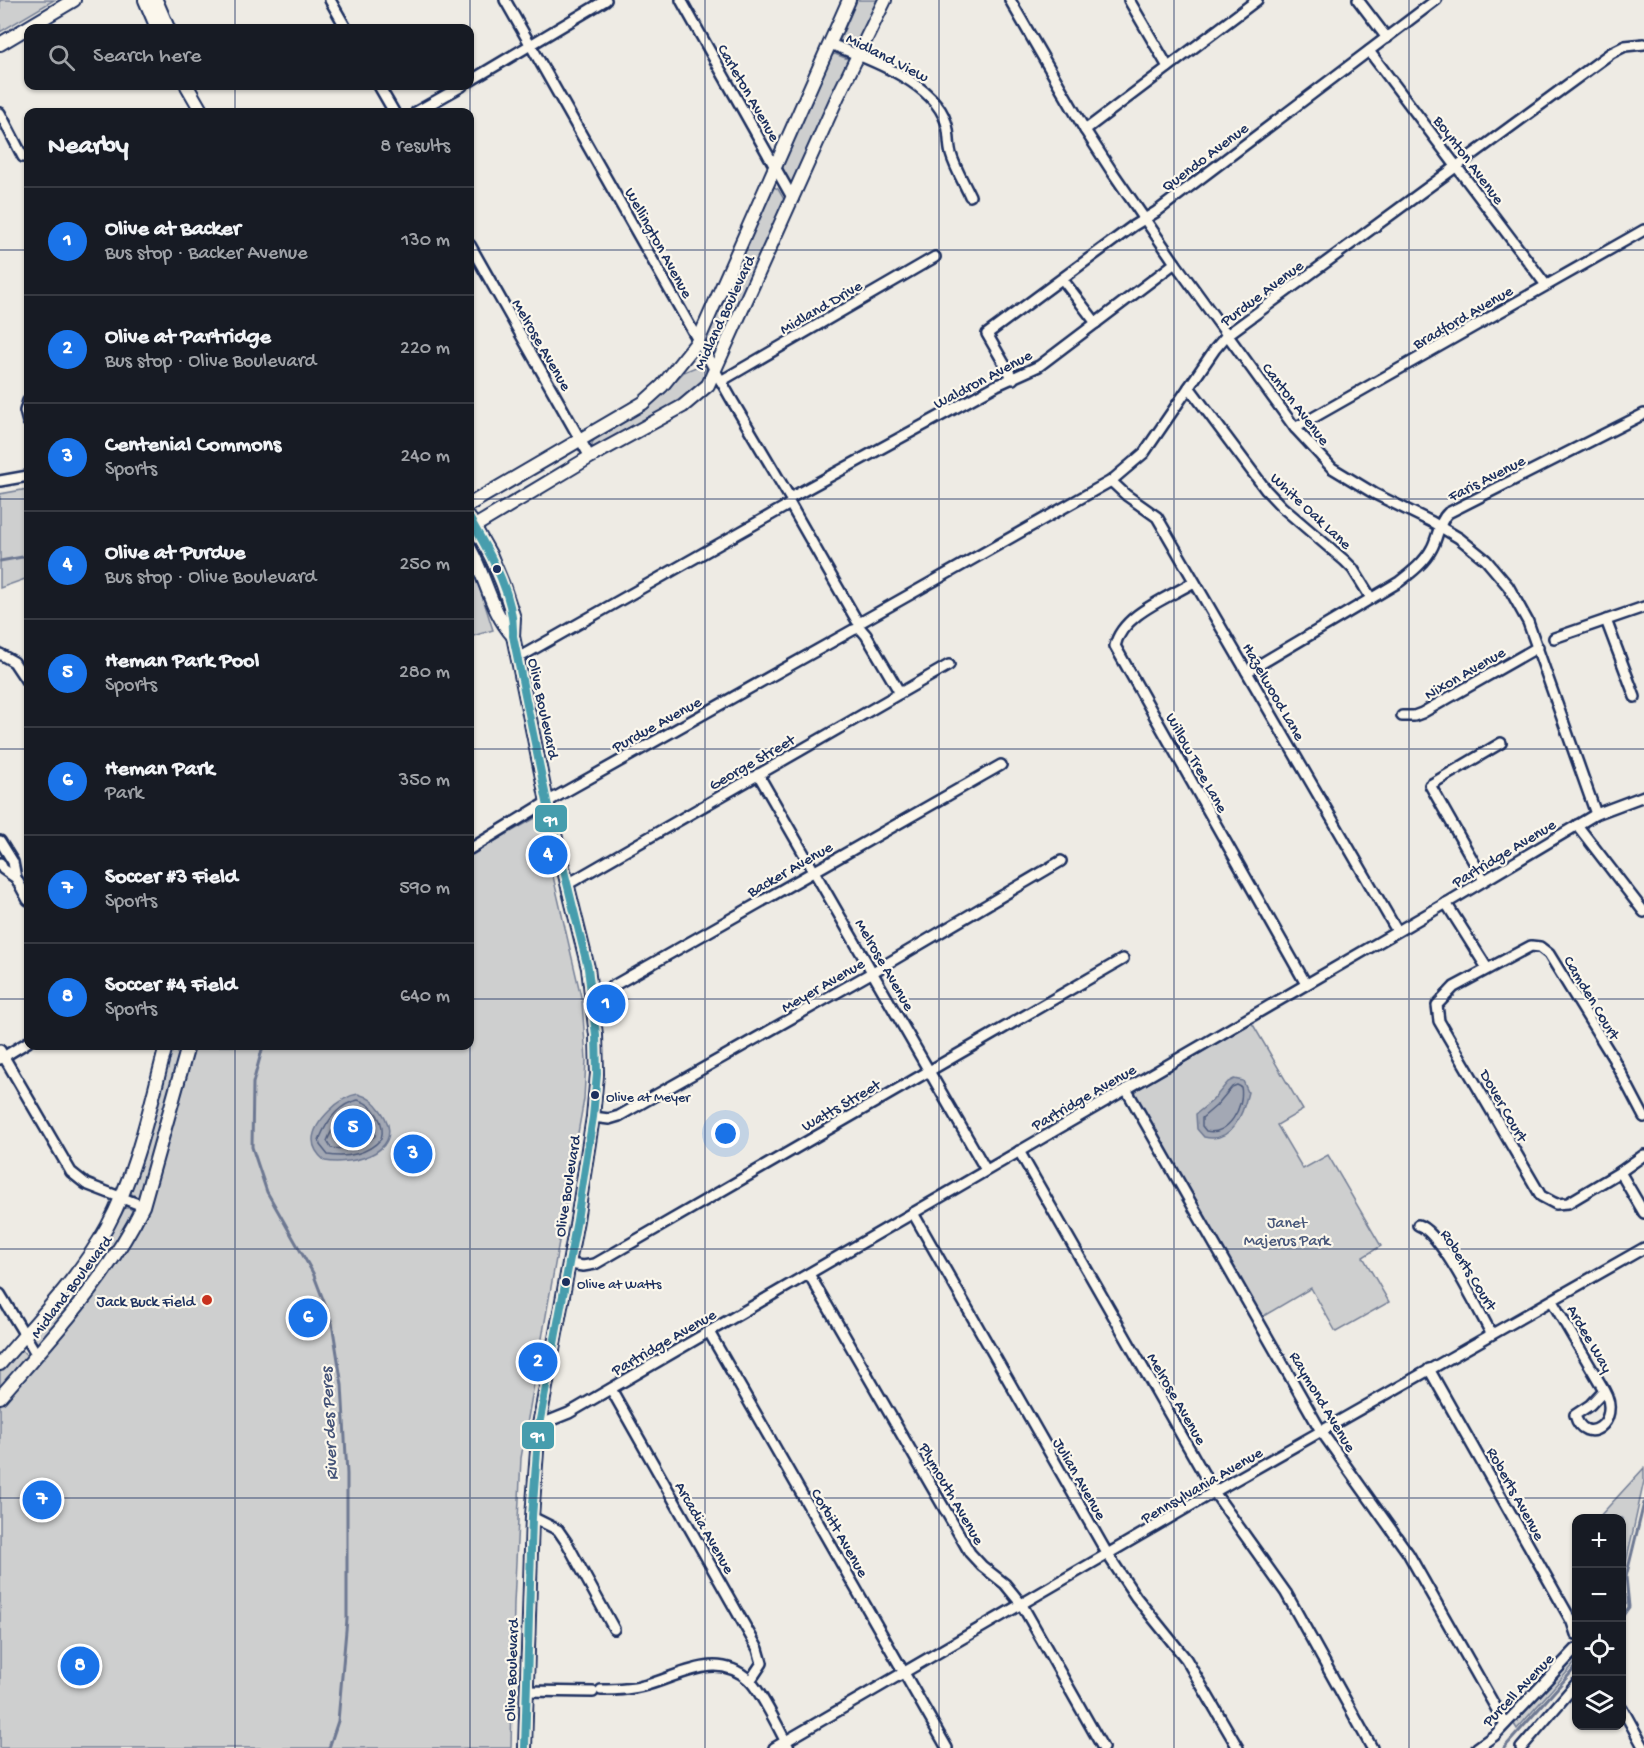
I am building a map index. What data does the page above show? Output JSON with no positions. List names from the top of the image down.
{
  "streets": {
    "main road": ["Midland Boulevard", "Olive Boulevard"],
    "street": [
      "Midland View",
      "Carleton Avenue",
      "Quendo Avenue",
      "Boynton Avenue",
      "Wellington Avenue",
      "Purdue Avenue",
      "Midland Drive",
      "Bradford Avenue",
      "Melrose Avenue",
      "Waldron Avenue",
      "Canton Avenue",
      "Faris Avenue",
      "White Oak Lane",
      "Nixon Avenue",
      "Hazelwood Lane",
      "George Street",
      "Willow Tree Lane",
      "Partridge Avenue",
      "Backer Avenue",
      "Meyer Avenue",
      "Camden Court",
      "Watts Street",
      "Dover Court",
      "Roberts Court",
      "Ardee Way",
      "Raymond Avenue",
      "Julian Avenue",
      "Pennsylvania Avenue",
      "Plymouth Avenue",
      "Roberts Avenue",
      "Arcadia Avenue",
      "Corbitt Avenue",
      "Purcell Avenue"
    ]
  },
  "crossings": [
    ["Midland View", "Midland Boulevard"],
    ["Carleton Avenue", "Midland Boulevard"],
    ["Quendo Avenue", "Boynton Avenue"],
    ["Quendo Avenue", "Waldron Avenue"],
    ["Quendo Avenue", "Canton Avenue"],
    ["Boynton Avenue", "Purdue Avenue"],
    ["Boynton Avenue", "Bradford Avenue"],
    ["Wellington Avenue", "Purdue Avenue"],
    ["Wellington Avenue", "Midland Drive"],
    ["Wellington Avenue", "Midland Boulevard"],
    ["Wellington Avenue", "Waldron Avenue"],
    ["Wellington Avenue", "George Street"],
    ["Purdue Avenue", "Canton Avenue"],
    ["Purdue Avenue", "White Oak Lane"],
    ["Purdue Avenue", "Hazelwood Lane"],
    ["Purdue Avenue", "Olive Boulevard"],
    ["Midland Drive", "Midland Boulevard"],
    ["Midland Boulevard", "Melrose Avenue"],
    ["Bradford Avenue", "Canton Avenue"],
    ["Melrose Avenue", "George Street"],
    ["Melrose Avenue", "Partridge Avenue"],
    ["Melrose Avenue", "Backer Avenue"],
    ["Melrose Avenue", "Meyer Avenue"],
    ["Melrose Avenue", "Watts Street"],
    ["Melrose Avenue", "Pennsylvania Avenue"],
    ["Waldron Avenue", "Canton Avenue"],
    ["Waldron Avenue", "Olive Boulevard"],
    ["Canton Avenue", "Faris Avenue"],
    ["Canton Avenue", "Nixon Avenue"],
    ["Canton Avenue", "Partridge Avenue"],
    ["Faris Avenue", "White Oak Lane"],
    ["Faris Avenue", "Hazelwood Lane"],
    ["Hazelwood Lane", "Willow Tree Lane"],
    ["Hazelwood Lane", "Partridge Avenue"],
    ["Olive Boulevard", "George Street"],
    ["Olive Boulevard", "Partridge Avenue"],
    ["Olive Boulevard", "Backer Avenue"],
    ["Olive Boulevard", "Meyer Avenue"],
    ["Olive Boulevard", "Watts Street"],
    ["Willow Tree Lane", "Partridge Avenue"],
    ["Partridge Avenue", "Raymond Avenue"],
    ["Partridge Avenue", "Julian Avenue"],
    ["Partridge Avenue", "Plymouth Avenue"],
    ["Partridge Avenue", "Arcadia Avenue"],
    ["Partridge Avenue", "Corbitt Avenue"],
    ["Camden Court", "Dover Court"],
    ["Roberts Court", "Pennsylvania Avenue"],
    ["Ardee Way", "Pennsylvania Avenue"],
    ["Raymond Avenue", "Pennsylvania Avenue"],
    ["Raymond Avenue", "Purcell Avenue"],
    ["Julian Avenue", "Pennsylvania Avenue"],
    ["Pennsylvania Avenue", "Plymouth Avenue"],
    ["Pennsylvania Avenue", "Roberts Avenue"],
    ["Pennsylvania Avenue", "Corbitt Avenue"]
  ],
  "water": ["River des Peres"],
  "parks": ["Janet Majerus Park"],
  "places": ["Olive at Meyer", "Olive at Watts", "Jack Buck Field"],
  "lines": ["transit line 91"],
  "page": {
    "search": "Search here",
    "heading": ["Nearby", "8 results"],
    "list": [
      {
        "mark": "1",
        "name": "Olive at Backer",
        "note": "Bus stop · Backer Avenue",
        "value": "130 m"
      },
      {
        "mark": "2",
        "name": "Olive at Partridge",
        "note": "Bus stop · Olive Boulevard",
        "value": "220 m"
      },
      {
        "mark": "3",
        "name": "Centenial Commons",
        "note": "Sports",
        "value": "240 m"
      },
      {
        "mark": "4",
        "name": "Olive at Purdue",
        "note": "Bus stop · Olive Boulevard",
        "value": "250 m"
      },
      {
        "mark": "5",
        "name": "Heman Park Pool",
        "note": "Sports",
        "value": "280 m"
      },
      {
        "mark": "6",
        "name": "Heman Park",
        "note": "Park",
        "value": "350 m"
      },
      {
        "mark": "7",
        "name": "Soccer #3 Field",
        "note": "Sports",
        "value": "590 m"
      },
      {
        "mark": "8",
        "name": "Soccer #4 Field",
        "note": "Sports",
        "value": "640 m"
      }
    ],
    "pins": [
      "4",
      "1",
      "5",
      "3",
      "6",
      "2",
      "7",
      "8"
    ],
    "map_buttons": ["+", "−"]
  }
}
